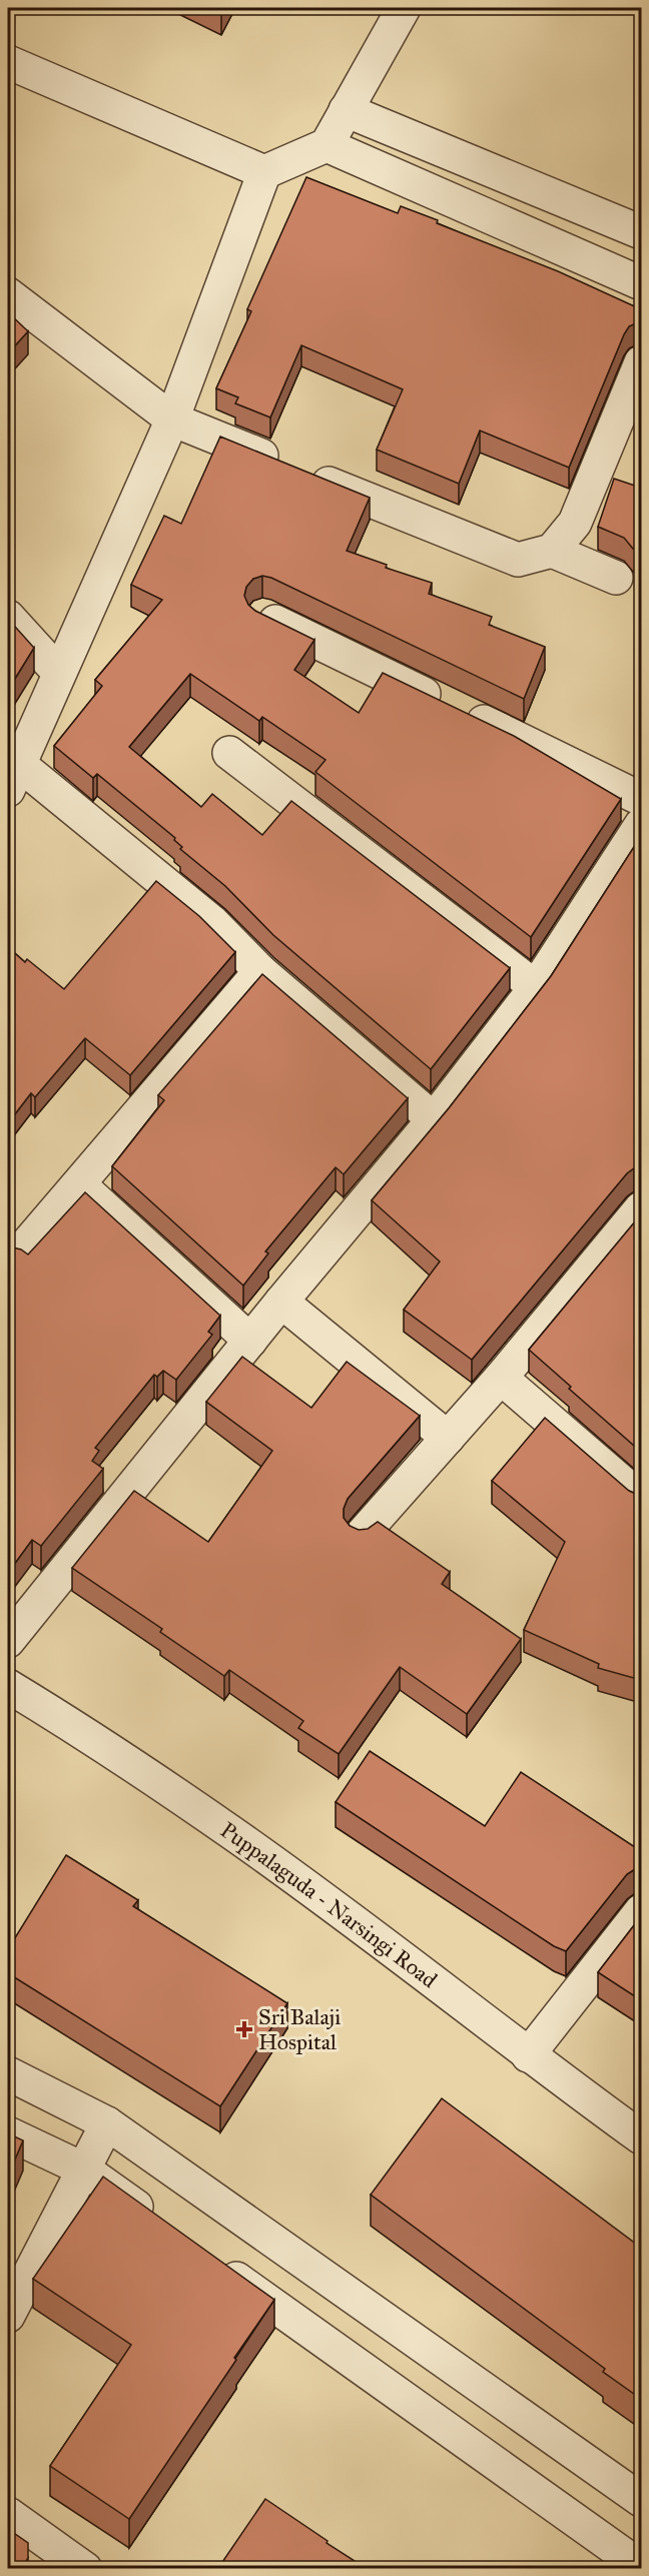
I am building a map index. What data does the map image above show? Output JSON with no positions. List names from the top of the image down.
{
  "streets": {
    "street": ["Puppalaguda - Narsingi Road"]
  },
  "places": {
    "health": ["Sri Balaji Hospital"]
  }
}
